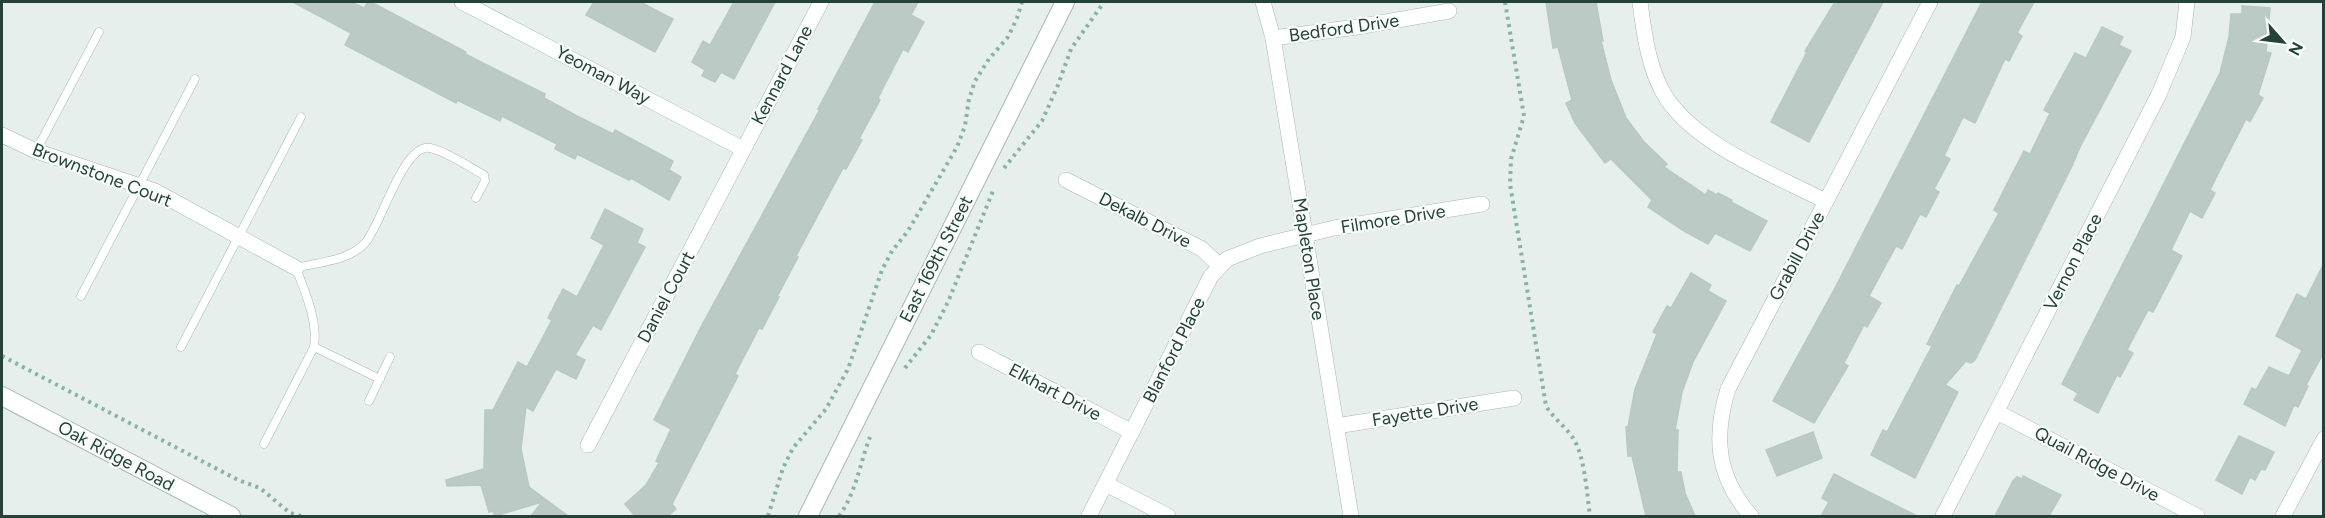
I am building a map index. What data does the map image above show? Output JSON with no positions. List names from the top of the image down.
{
  "streets": {
    "street": [
      "Bedford Drive",
      "Yeoman Way",
      "Kennard Lane",
      "Brownstone Court",
      "Filmore Drive",
      "Dekalb Drive",
      "Grabill Drive",
      "East 169th Street",
      "Mapleton Place",
      "Vernon Place",
      "Daniel Court",
      "Blanford Place",
      "Elkhart Drive",
      "Fayette Drive",
      "Oak Ridge Road",
      "Quail Ridge Drive"
    ]
  },
  "crossings": [
    ["Bedford Drive", "Mapleton Place"],
    ["Yeoman Way", "Kennard Lane"],
    ["Yeoman Way", "Daniel Court"],
    ["Kennard Lane", "Daniel Court"],
    ["Filmore Drive", "Mapleton Place"],
    ["Filmore Drive", "Blanford Place"],
    ["Dekalb Drive", "Blanford Place"],
    ["Mapleton Place", "Blanford Place"],
    ["Mapleton Place", "Fayette Drive"],
    ["Vernon Place", "Quail Ridge Drive"],
    ["Blanford Place", "Elkhart Drive"]
  ],
  "north": "bottom right"
}
